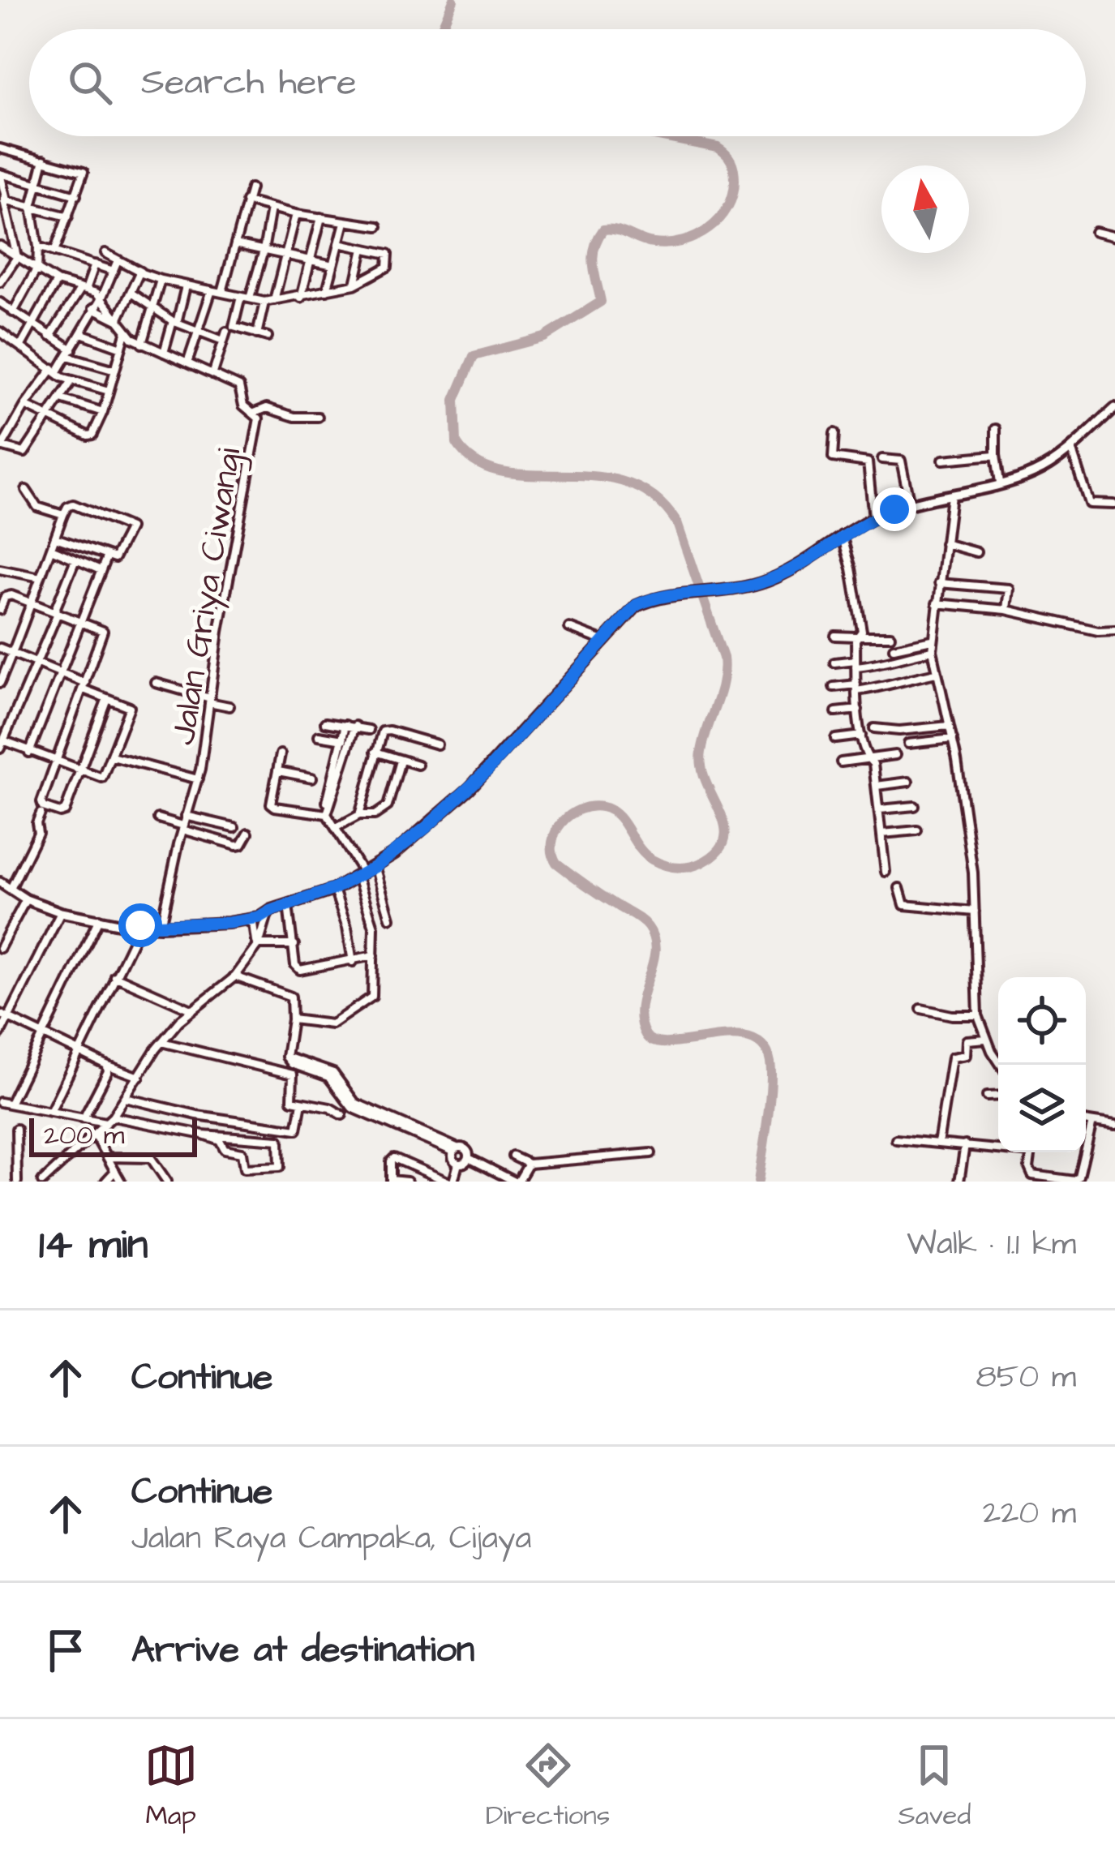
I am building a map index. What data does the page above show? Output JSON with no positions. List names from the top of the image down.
{
  "streets": {
    "street": ["Jalan Griya Ciwangi"]
  },
  "scale_bar": "200 m",
  "north": "top",
  "page": {
    "search": "Search here",
    "scale": "200 m",
    "heading": ["14 min", "Walk · 1.1 km"],
    "list": [
      ["Continue", "850 m"],
      ["Continue", "Jalan Raya Campaka, Cijaya", "220 m"],
      "Arrive at destination"
    ],
    "nav": ["Map", "Directions", "Saved"]
  }
}
